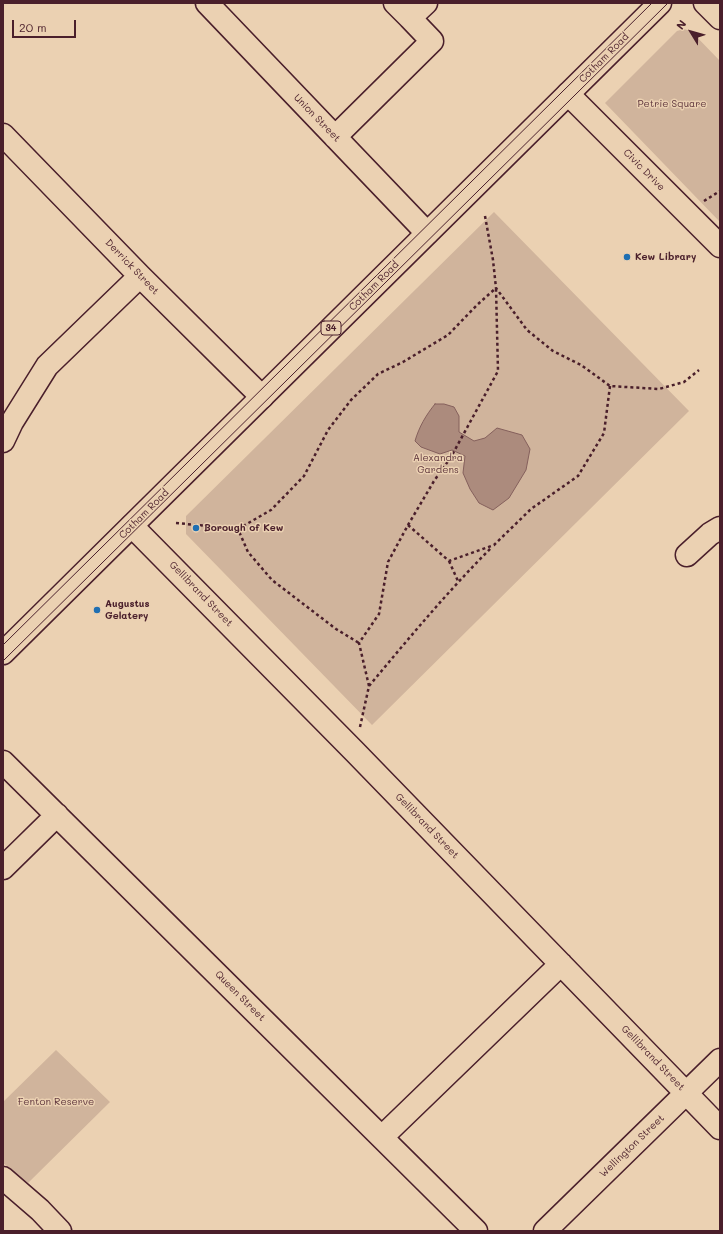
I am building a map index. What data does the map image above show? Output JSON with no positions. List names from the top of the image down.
{
  "streets": {
    "street": [
      "Cotham Road",
      "Union Street",
      "Civic Drive",
      "Derrick Street",
      "34",
      "Gellibrand Street",
      "Queen Street",
      "Wellington Street"
    ]
  },
  "crossings": [
    ["Cotham Road", "Union Street"],
    ["Cotham Road", "Civic Drive"],
    ["Cotham Road", "Derrick Street"],
    ["Cotham Road", "Gellibrand Street"],
    ["Gellibrand Street", "Wellington Street"]
  ],
  "parks": ["Petrie Square", "Alexandra Gardens", "Fenton Reserve"],
  "places": ["Kew Library", "Borough of Kew", "Augustus Gelatery"],
  "scale_bar": "20 m",
  "north": "top left"
}
